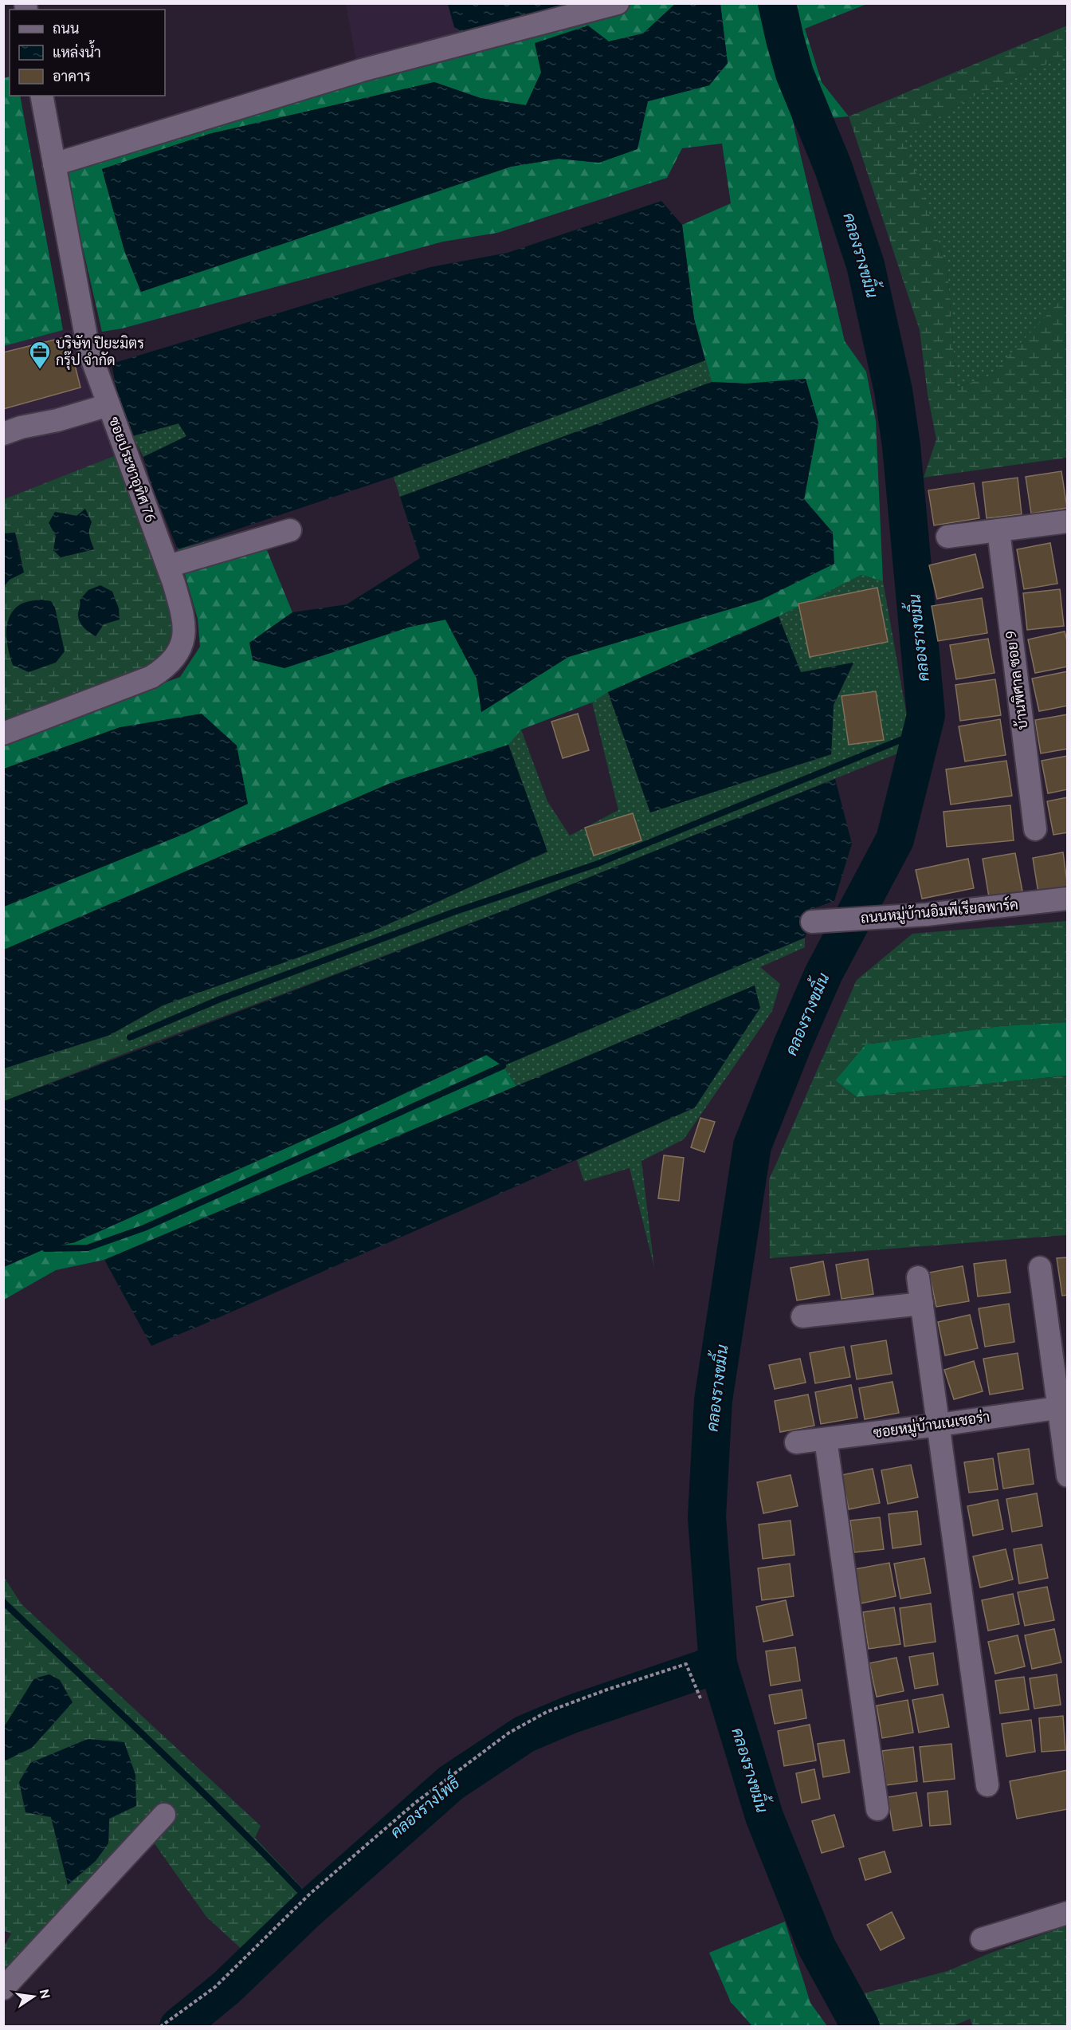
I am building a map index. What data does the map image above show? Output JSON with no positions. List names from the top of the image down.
{
  "streets": {
    "street": [
      "ซอยประชาอุทิศ 76",
      "บ้านพิศาล ซอย 9",
      "ถนนหมู่บ้านอิมพีเรียลพาร์ค",
      "ซอยหมู่บ้านเนเชอร่า"
    ]
  },
  "water": ["คลองรางขมิ้น", "คลองรางโพธิ์"],
  "places": {
    "office": ["บริษัท ปิยะมิตร กรุ๊ป จำกัด"]
  },
  "legend": ["ถนน", "แหล่งน้ำ", "อาคาร"],
  "north": "right"
}
